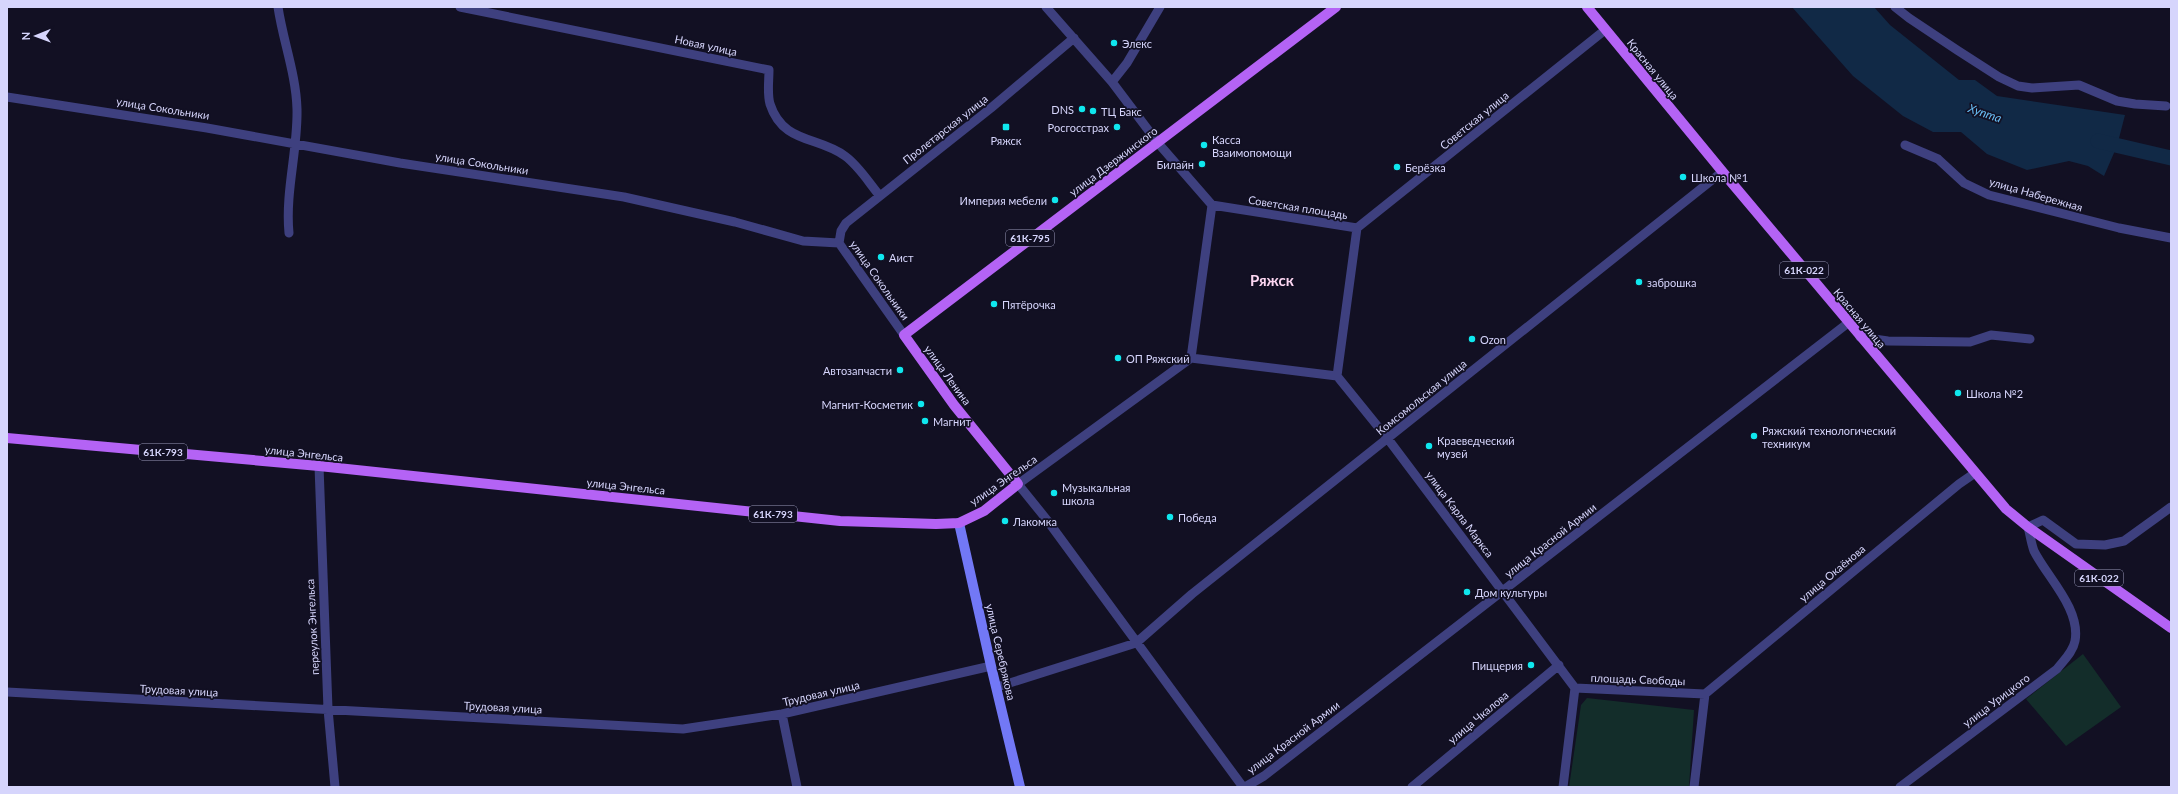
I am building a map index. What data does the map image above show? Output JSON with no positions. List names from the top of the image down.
{
  "streets": {
    "main road": [
      "Красная улица",
      "улица Дзержинского",
      "61К-795",
      "61К-022",
      "улица Ленина",
      "61К-793",
      "улица Энгельса",
      "улица Серебрякова"
    ],
    "street": [
      "Новая улица",
      "улица Сокольники",
      "Советская улица",
      "Пролетарская улица",
      "улица Набережная",
      "Советская площадь",
      "Комсомольская улица",
      "улица Карла Маркса",
      "улица Красной Армии",
      "улица Окаёнова",
      "переулок Энгельса",
      "площадь Свободы",
      "Трудовая улица",
      "улица Урицкого",
      "улица Чкалова"
    ]
  },
  "crossings": [
    ["Новая улица", "Пролетарская улица"],
    ["Красная улица", "Советская улица"],
    ["Красная улица", "61К-022"],
    ["Красная улица", "Комсомольская улица"],
    ["Красная улица", "улица Красной Армии"],
    ["Красная улица", "улица Окаёнова"],
    ["Красная улица", "улица Урицкого"],
    ["улица Сокольники", "Пролетарская улица"],
    ["улица Сокольники", "улица Дзержинского"],
    ["улица Сокольники", "улица Ленина"],
    ["Советская улица", "Советская площадь"],
    ["улица Дзержинского", "улица Ленина"],
    ["Советская площадь", "улица Карла Маркса"],
    ["61К-022", "улица Урицкого"],
    ["улица Ленина", "улица Энгельса"],
    ["Комсомольская улица", "улица Карла Маркса"],
    ["улица Энгельса", "переулок Энгельса"],
    ["улица Энгельса", "улица Серебрякова"],
    ["улица Карла Маркса", "улица Красной Армии"],
    ["улица Карла Маркса", "площадь Свободы"],
    ["улица Карла Маркса", "улица Чкалова"],
    ["улица Окаёнова", "площадь Свободы"],
    ["переулок Энгельса", "Трудовая улица"],
    ["улица Серебрякова", "Трудовая улица"]
  ],
  "districts": ["Ряжск"],
  "water": ["Хупта"],
  "places": {
    "other": [
      "Элекс",
      "DNS",
      "ТЦ Бакс",
      "Росгосстрах",
      "Касса Взаимопомощи",
      "Билайн",
      "Берёзка",
      "Школа №1",
      "Империя мебели",
      "Аист",
      "заброшка",
      "Пятёрочка",
      "Ozon",
      "ОП Ряжский",
      "Автозапчасти",
      "Школа №2",
      "Магнит-Косметик",
      "Магнит",
      "Ряжский технологический техникум",
      "Краеведческий музей",
      "Музыкальная школа",
      "Победа",
      "Лакомка",
      "Дом культуры",
      "Пиццерия"
    ],
    "transit": ["Ряжск"]
  },
  "north": "left"
}
